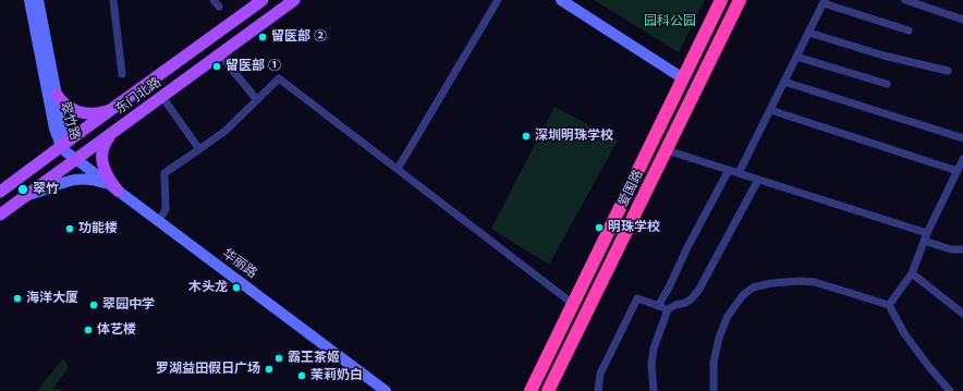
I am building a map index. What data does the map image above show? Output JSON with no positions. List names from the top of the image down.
{
  "streets": {
    "highway": ["爱国路"],
    "main road": ["东门北路"],
    "street": ["翠竹路", "华丽路"]
  },
  "crossings": [
    ["东门北路", "翠竹路"],
    ["东门北路", "华丽路"],
    ["翠竹路", "华丽路"]
  ],
  "parks": ["园科公园"],
  "places": [
    "留医部 ②",
    "留医部 ①",
    "深圳明珠学校",
    "翠竹",
    "明珠学校",
    "功能楼",
    "木头龙",
    "海洋大厦",
    "翠园中学",
    "体艺楼",
    "霸王茶姬",
    "罗湖益田假日广场",
    "茉莉奶白"
  ]
}
